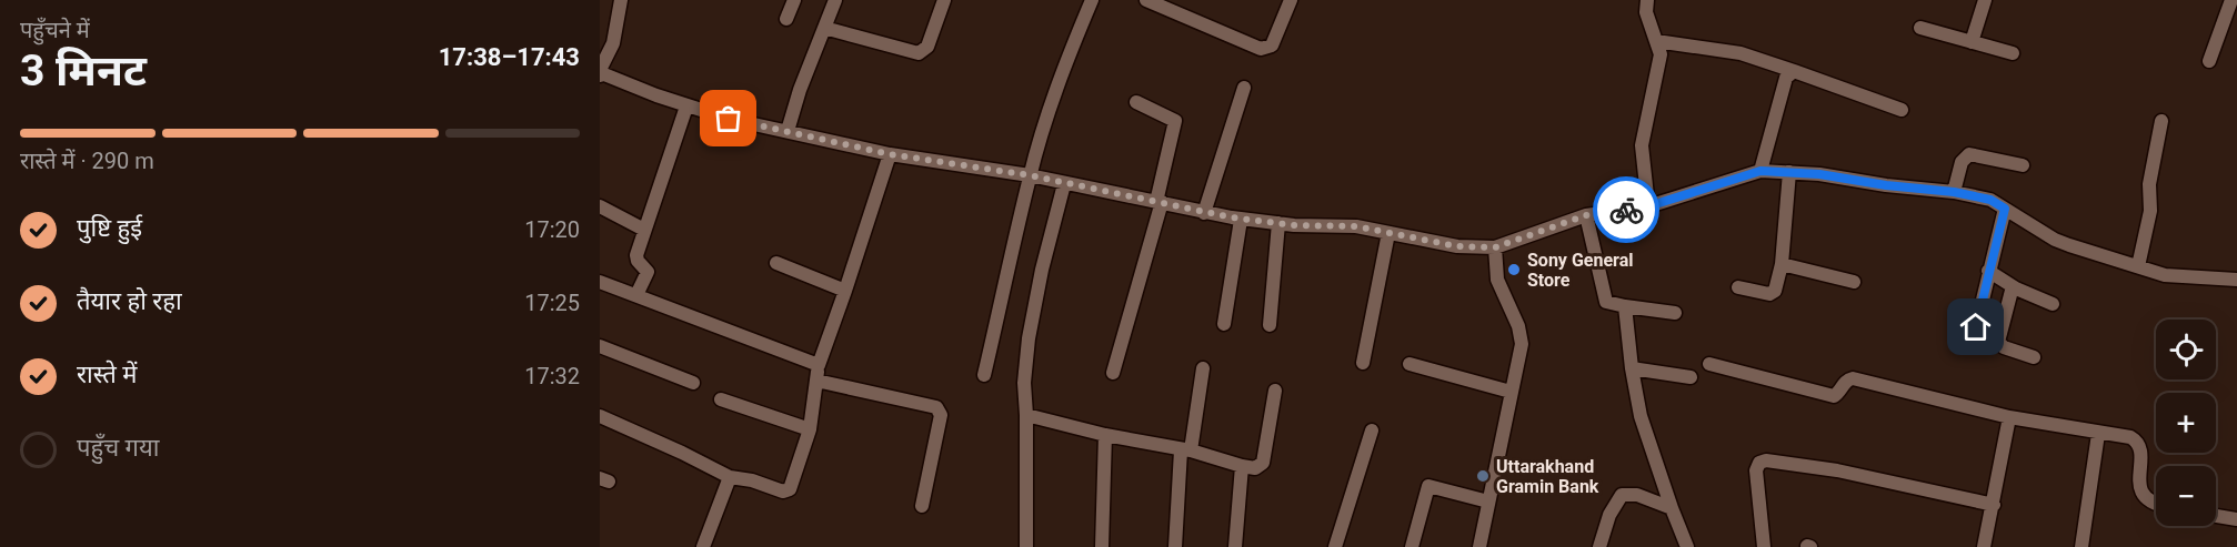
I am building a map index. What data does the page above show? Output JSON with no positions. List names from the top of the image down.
{
  "places": ["Sony General Store", "Uttarakhand Gramin Bank"],
  "page": {
    "heading": ["3 मिनट", "पहुँचने में", "17:38–17:43"],
    "bar": "रास्ते में · 290 m",
    "list": [
      ["पुष्टि हुई", "17:20"],
      ["तैयार हो रहा", "17:25"],
      ["रास्ते में", "17:32"],
      "पहुँच गया"
    ],
    "map_buttons": ["+", "−"]
  }
}
